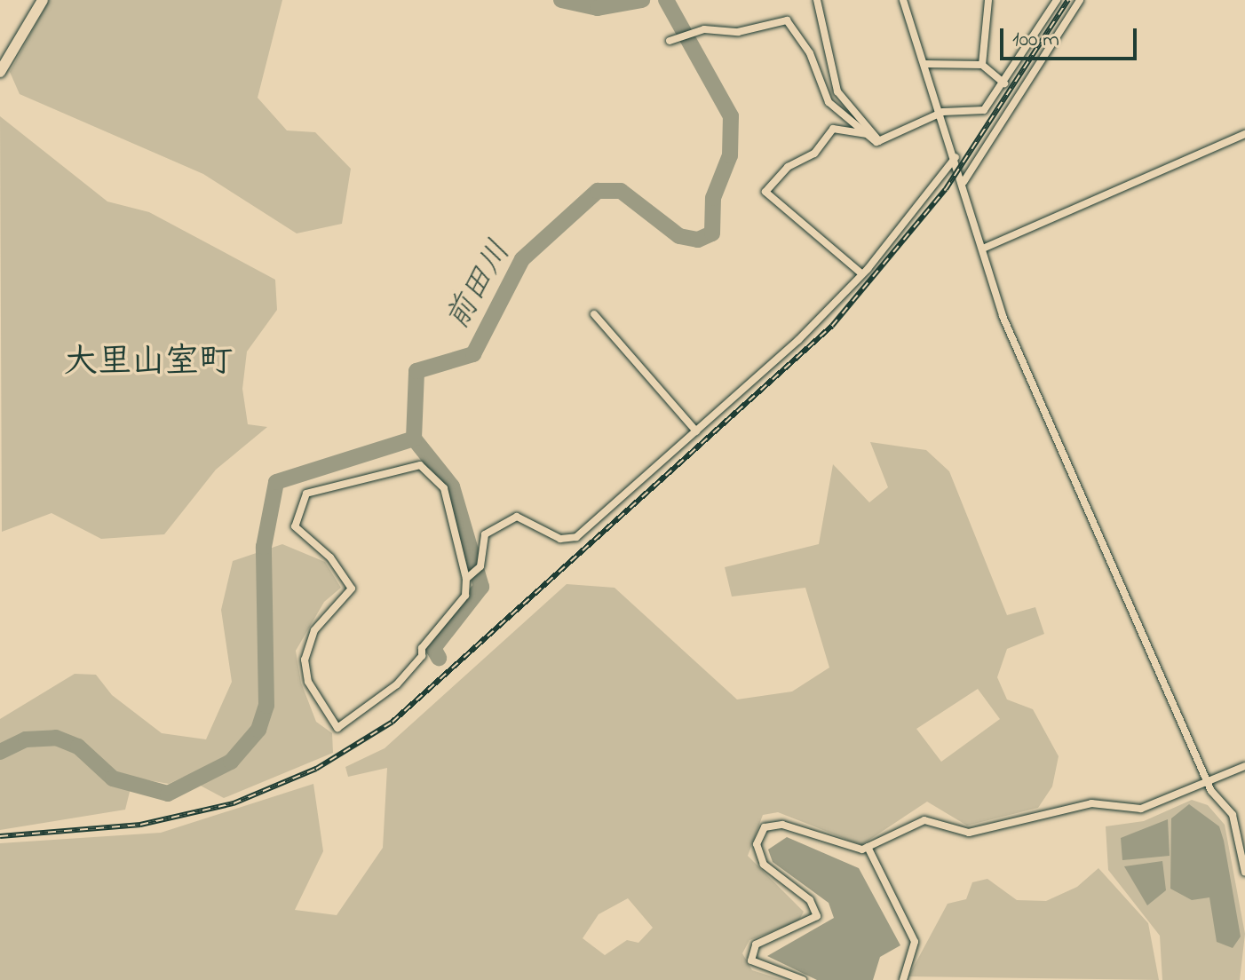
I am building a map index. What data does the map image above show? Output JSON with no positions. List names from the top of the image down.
{
  "districts": ["大里山室町"],
  "water": ["前田川"],
  "scale_bar": "100 m"
}
